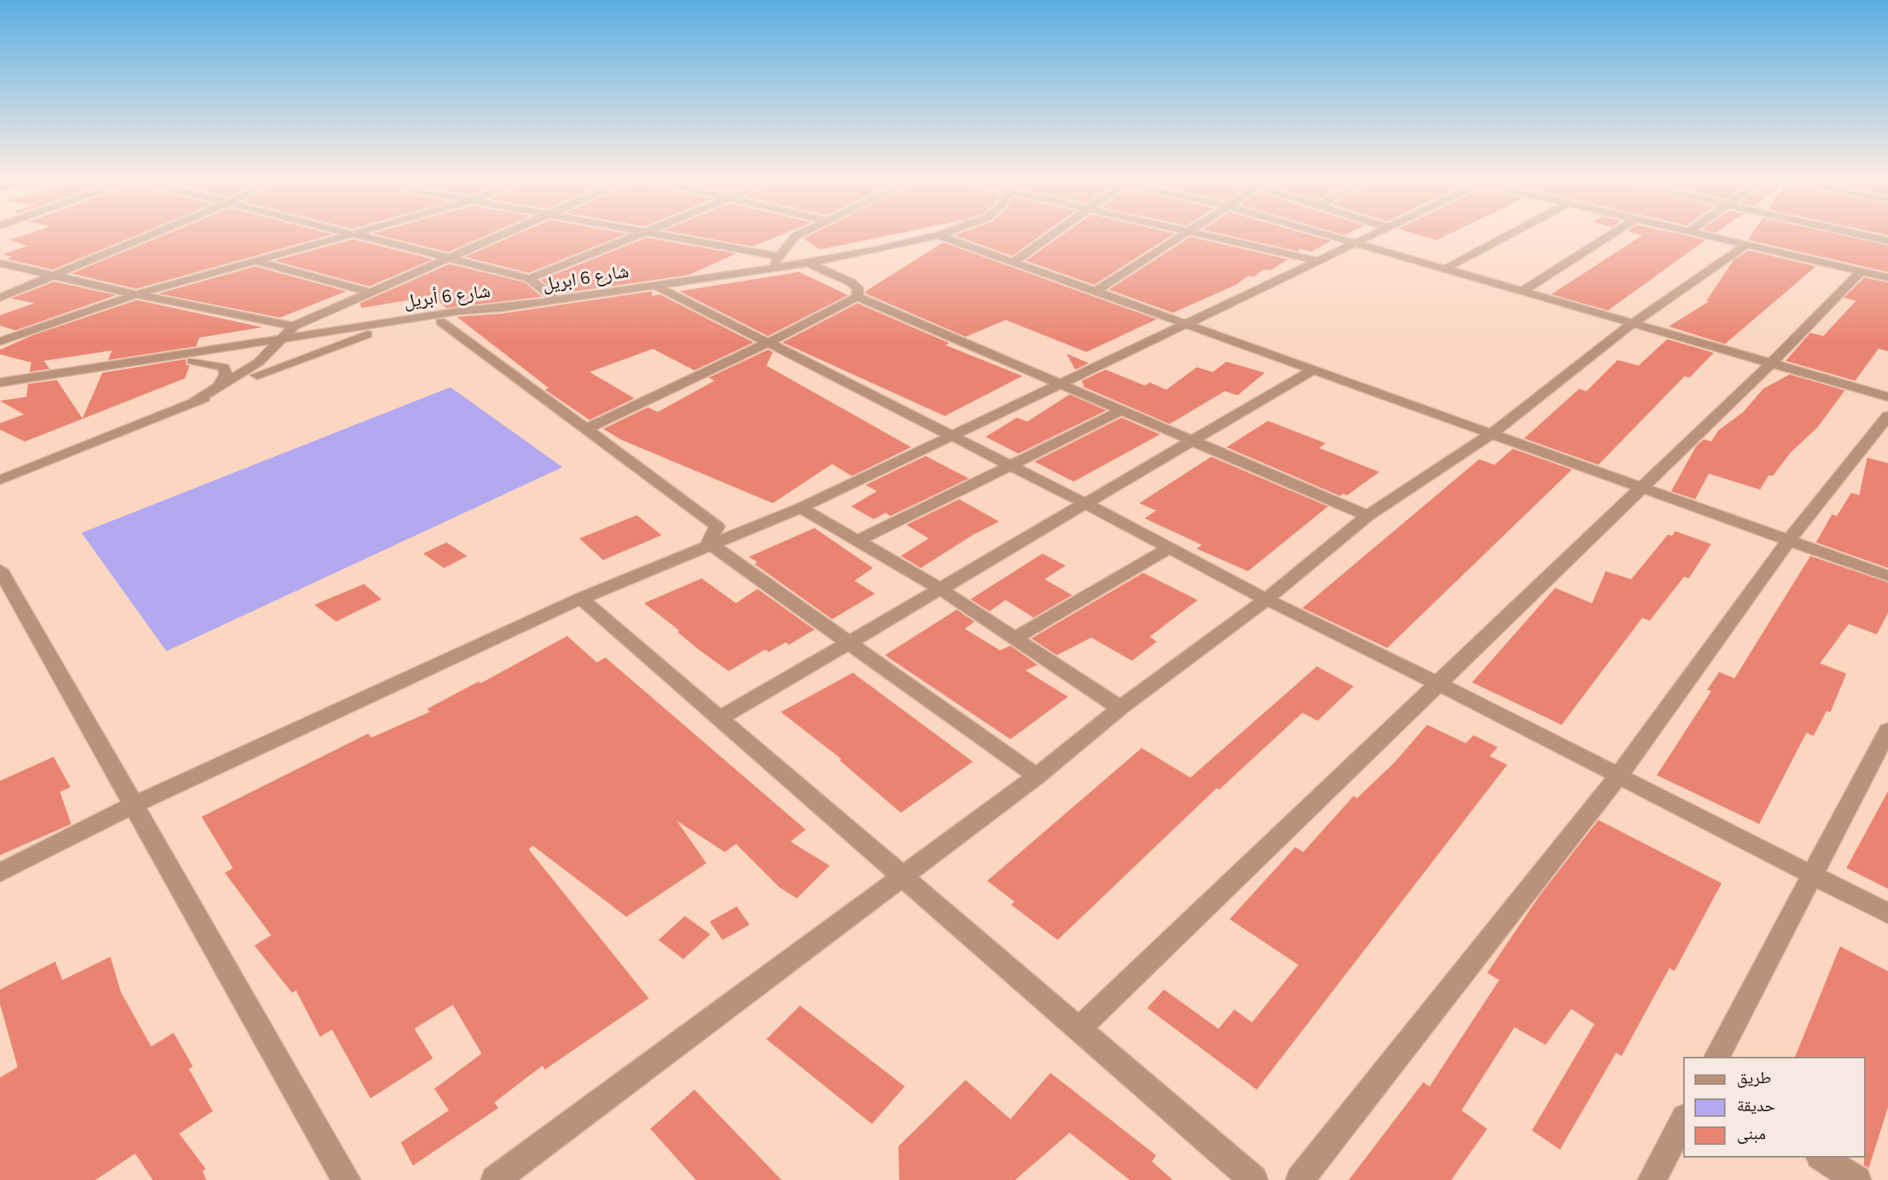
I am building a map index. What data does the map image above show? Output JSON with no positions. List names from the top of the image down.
{
  "streets": {
    "street": ["شارع 6 ابريل", "شارع 6 أبريل"]
  },
  "crossings": [
    ["شارع 6 ابريل", "شارع 6 أبريل"]
  ],
  "legend": ["طريق", "حديقة", "مبنى"]
}
